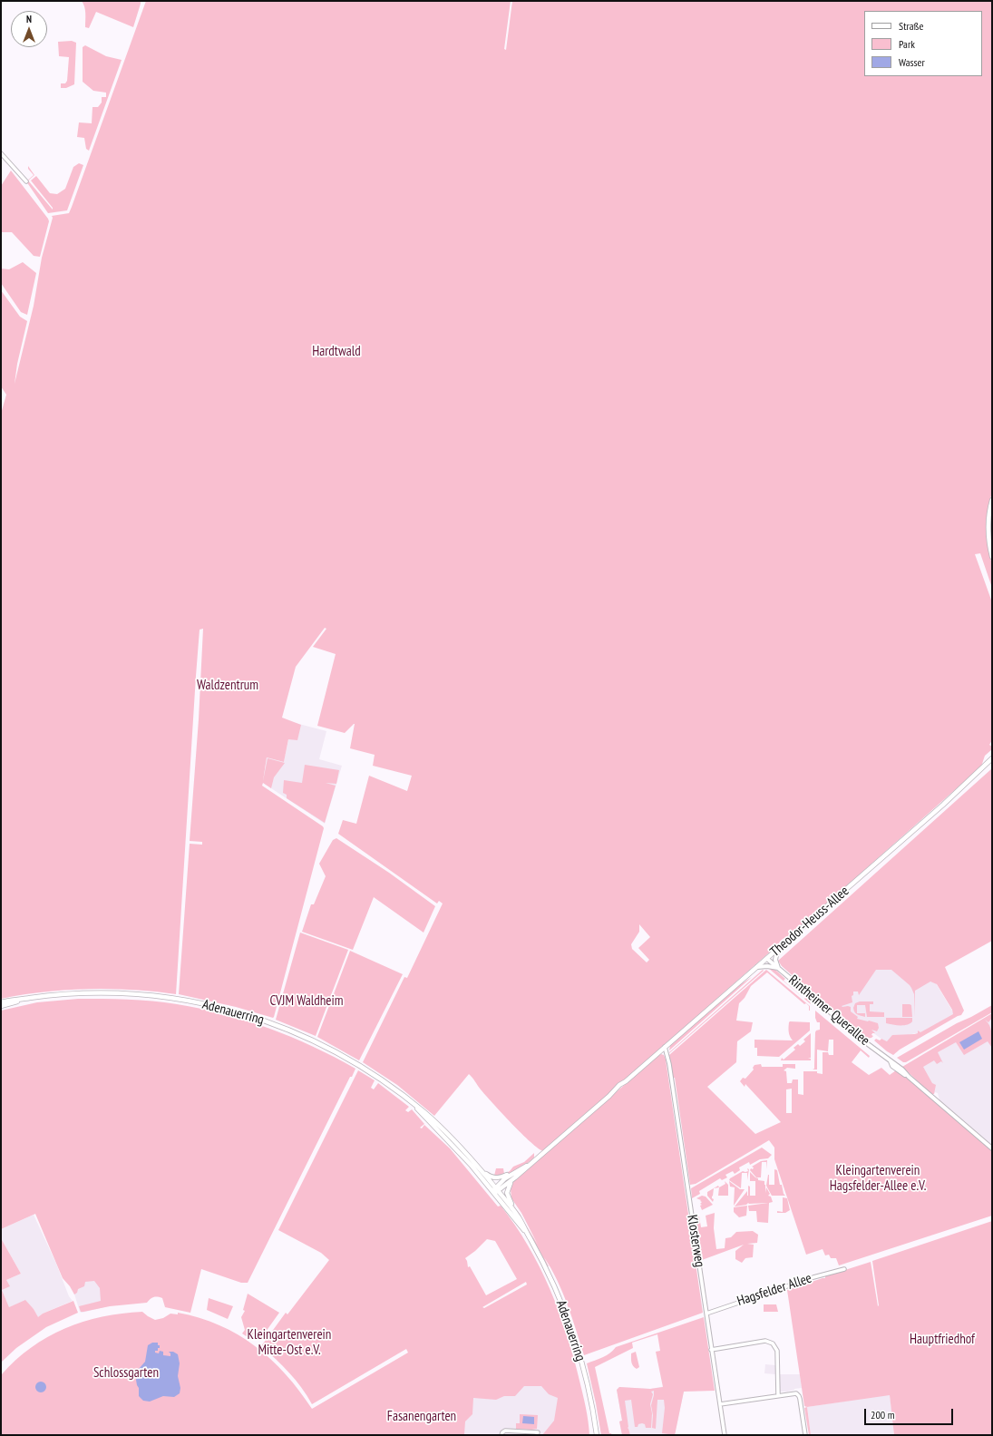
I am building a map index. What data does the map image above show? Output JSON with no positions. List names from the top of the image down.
{
  "streets": {
    "main road": ["Theodor-Heuss-Allee", "Adenauerring"],
    "street": ["Rintheimer Querallee", "Klosterweg", "Hagsfelder Allee"]
  },
  "crossings": [
    ["Theodor-Heuss-Allee", "Rintheimer Querallee"],
    ["Theodor-Heuss-Allee", "Adenauerring"],
    ["Theodor-Heuss-Allee", "Klosterweg"],
    ["Klosterweg", "Hagsfelder Allee"]
  ],
  "parks": [
    "Hardtwald",
    "Waldzentrum",
    "CVJM Waldheim",
    "Kleingartenverein Hagsfelder-Allee e.V.",
    "Kleingartenverein Mitte-Ost e.V.",
    "Hauptfriedhof",
    "Schlossgarten",
    "Fasanengarten"
  ],
  "legend": ["Straße", "Park", "Wasser"],
  "scale_bar": "200 m",
  "north": "top"
}
